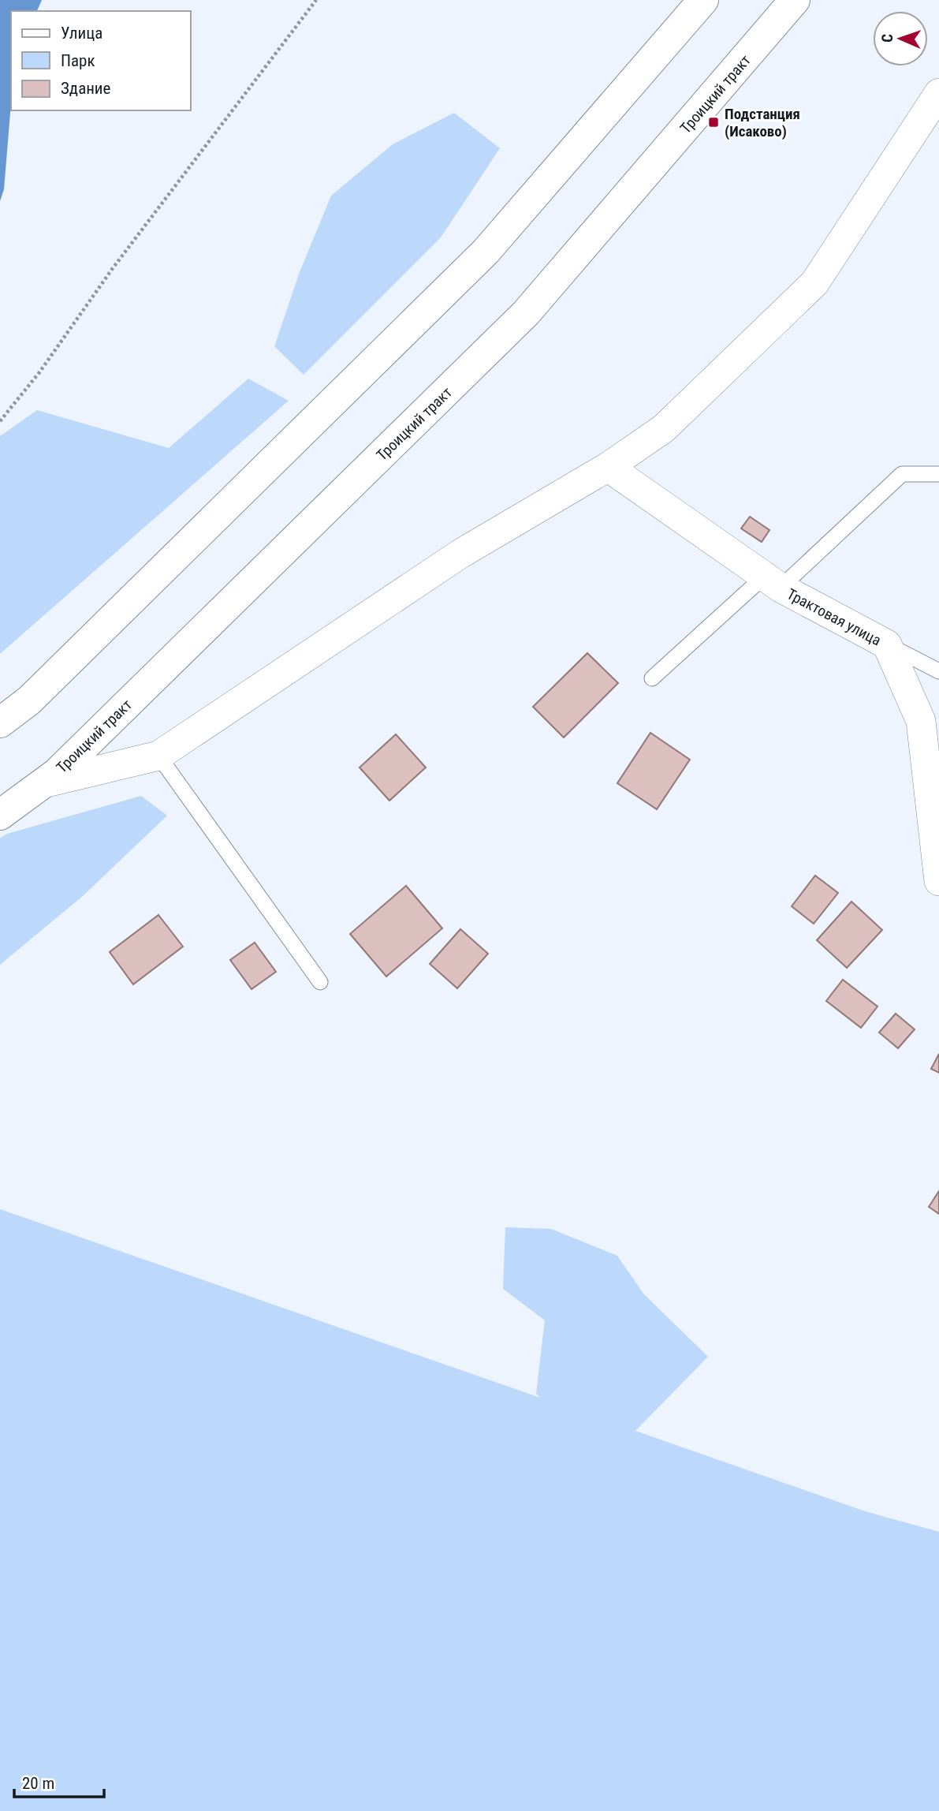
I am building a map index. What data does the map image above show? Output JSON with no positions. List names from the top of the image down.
{
  "streets": {
    "main road": ["Троицкий тракт"],
    "street": ["Трактовая улица"]
  },
  "places": {
    "transit": ["Подстанция (Исаково)"]
  },
  "legend": ["Улица", "Парк", "Здание"],
  "scale_bar": "20 m",
  "north": "left"
}
